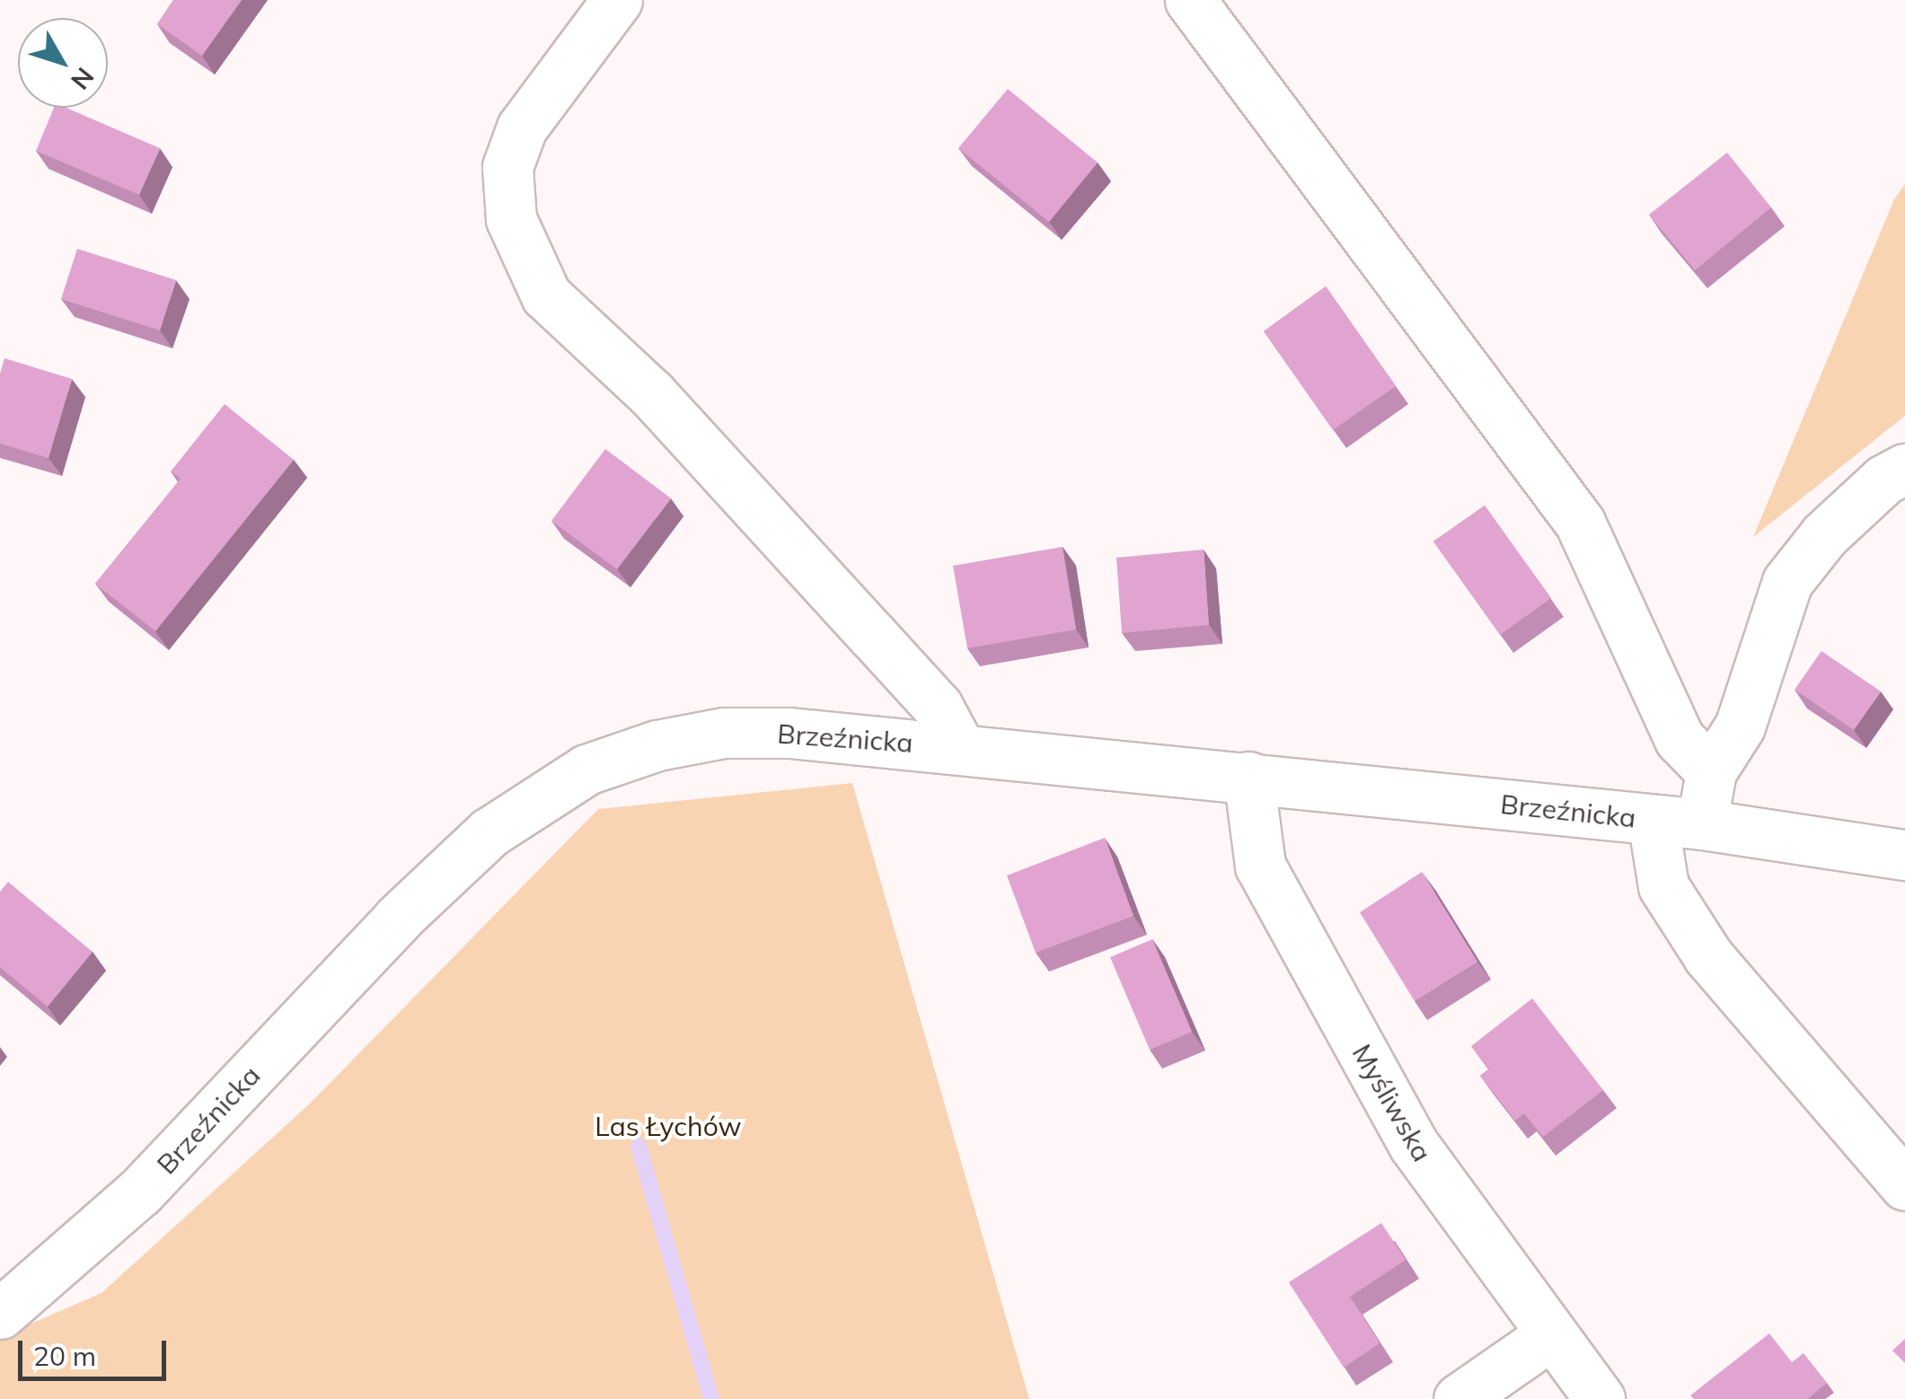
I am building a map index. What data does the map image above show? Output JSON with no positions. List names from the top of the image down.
{
  "streets": {
    "street": ["Brzeźnicka", "Myśliwska"]
  },
  "crossings": [
    ["Brzeźnicka", "Myśliwska"]
  ],
  "parks": ["Las Łychów"],
  "scale_bar": "20 m",
  "north": "bottom right"
}
